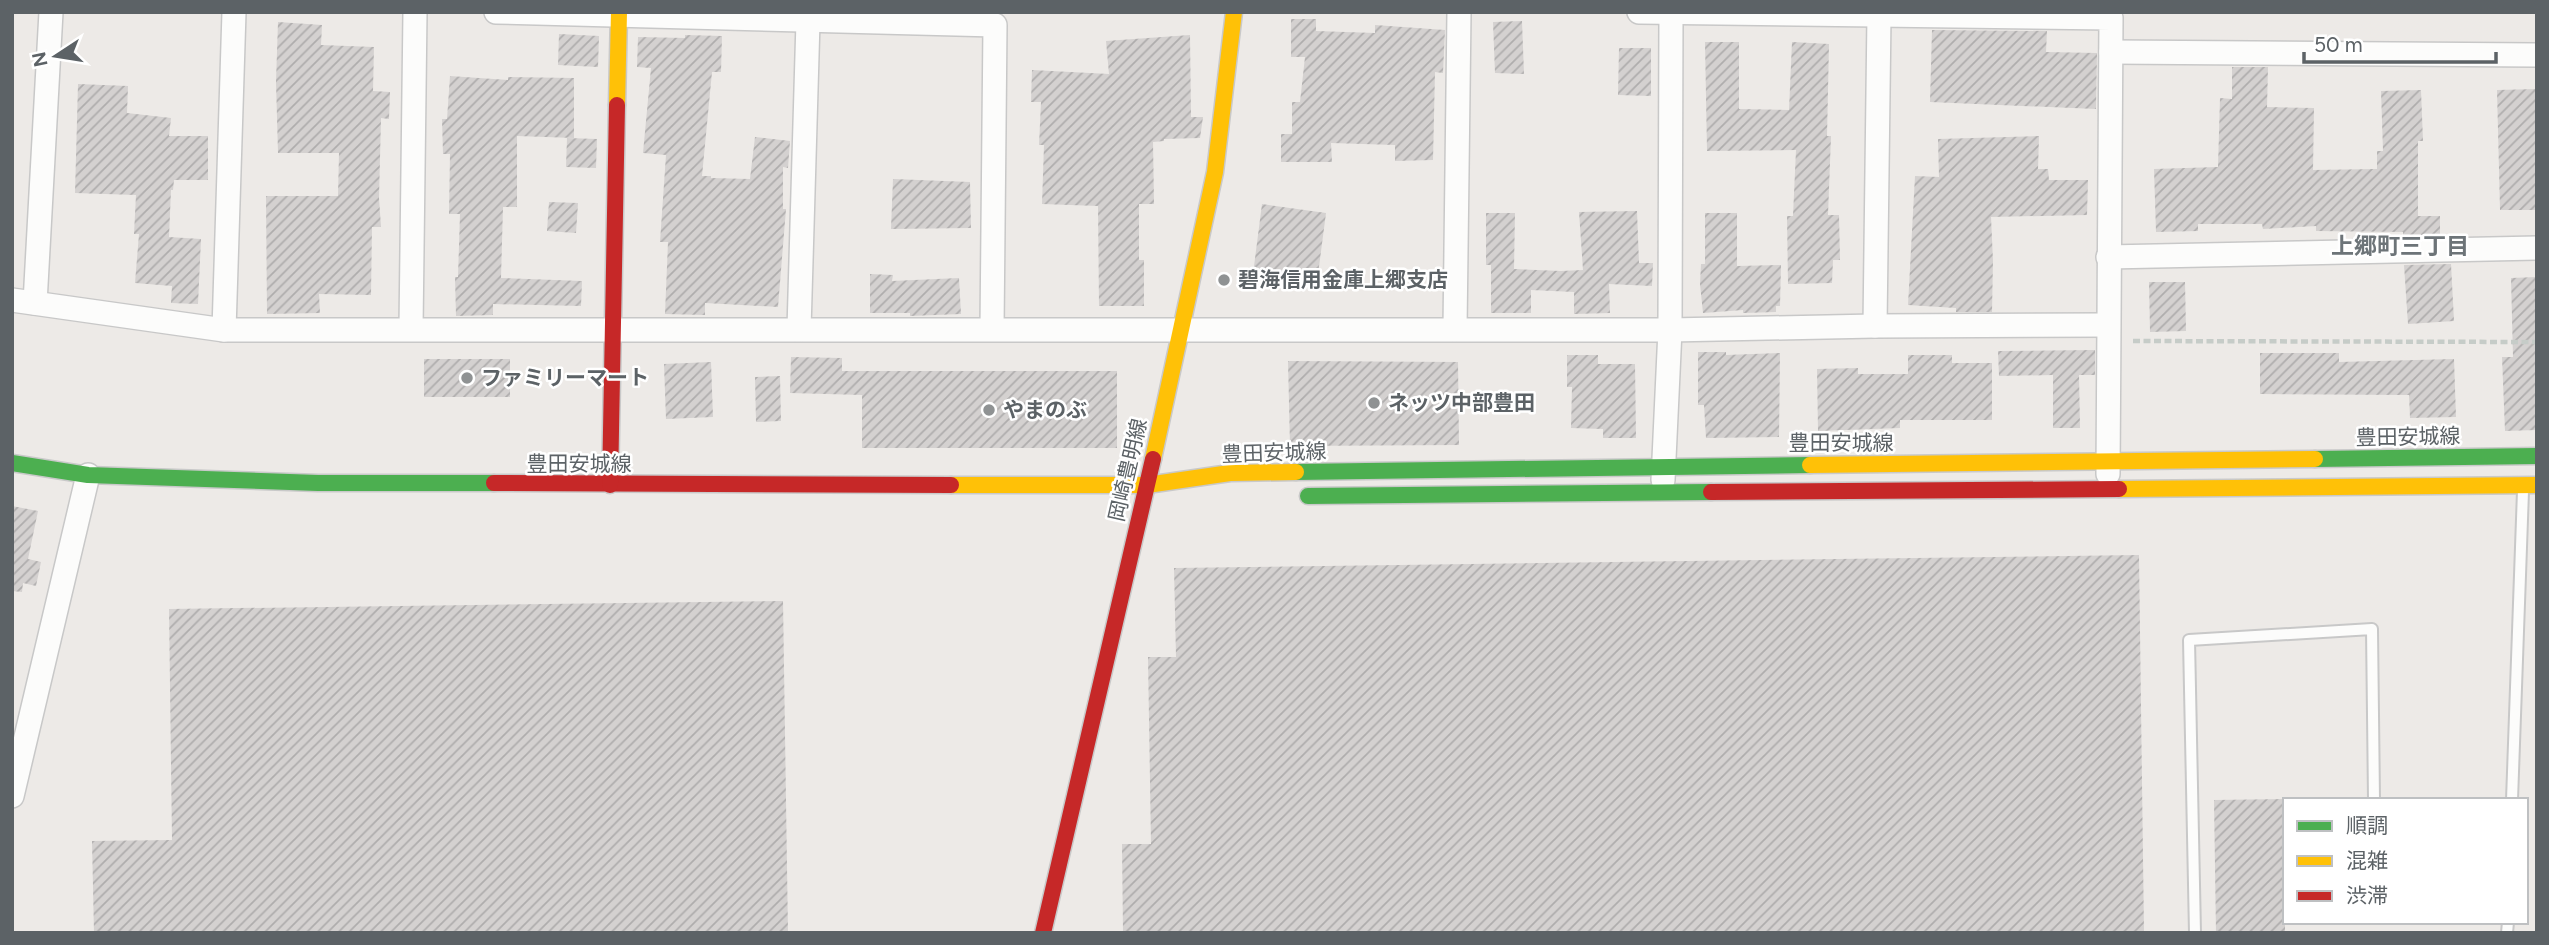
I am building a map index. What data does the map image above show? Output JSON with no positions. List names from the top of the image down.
{
  "streets": {
    "main road": ["豊田安城線", "岡崎豊明線"]
  },
  "crossings": [
    ["豊田安城線", "岡崎豊明線"]
  ],
  "districts": ["上郷町三丁目"],
  "places": [
    "碧海信用金庫上郷支店",
    "ファミリーマート",
    "ネッツ中部豊田",
    "やまのぶ"
  ],
  "legend": ["順調", "混雑", "渋滞"],
  "scale_bar": "50 m",
  "north": "left"
}
